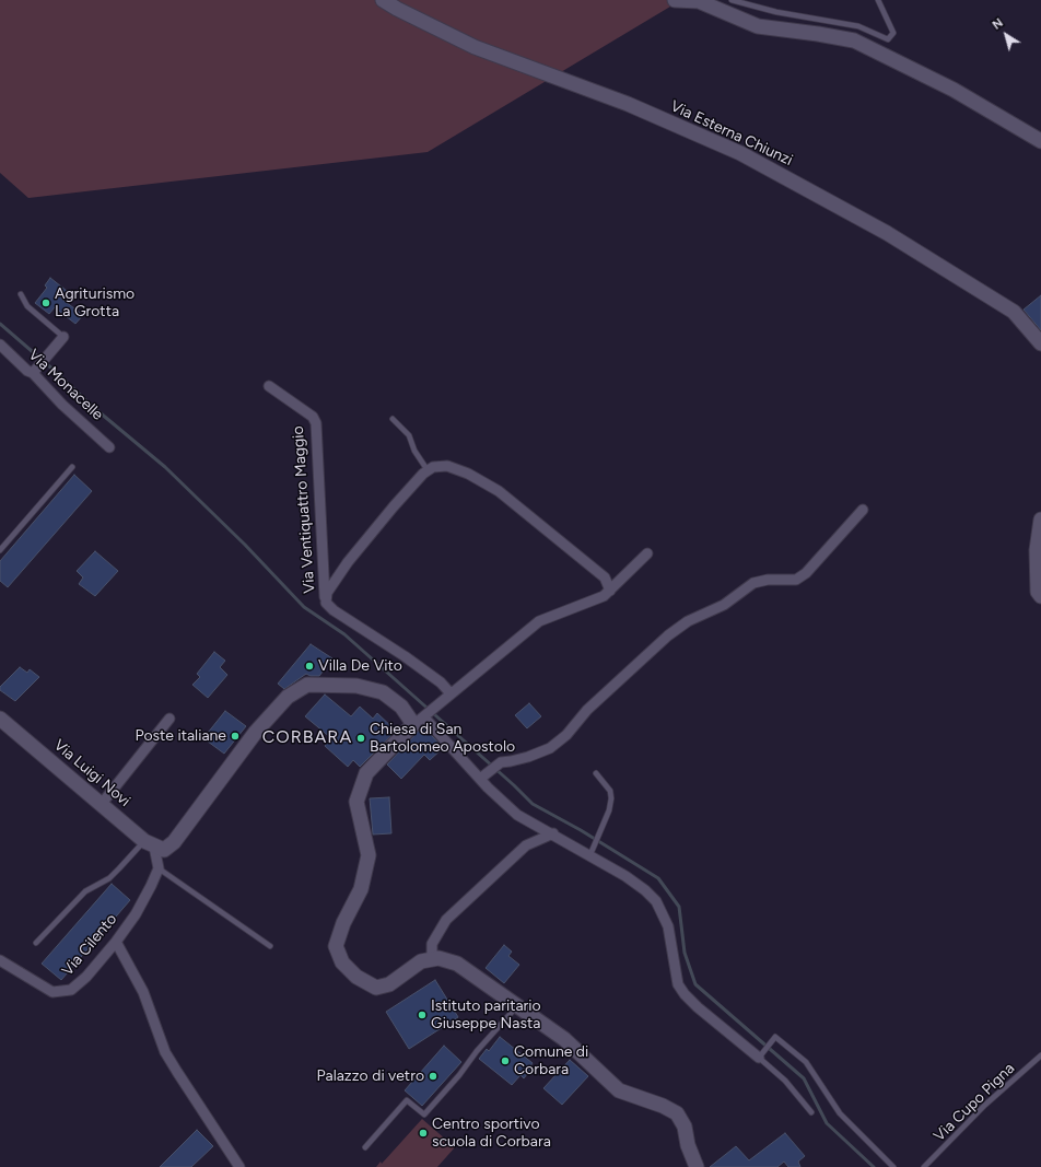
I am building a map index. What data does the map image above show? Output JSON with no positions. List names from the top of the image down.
{
  "streets": {
    "main road": ["Via Esterna Chiunzi", "Via Luigi Novi"],
    "street": ["Via Monacelle", "Via Ventiquattro Maggio", "Via Cilento"],
    "lane": ["Via Cupo Pigna"]
  },
  "districts": ["CORBARA"],
  "places": [
    "Agriturismo La Grotta",
    "Villa De Vito",
    "Poste italiane",
    "Chiesa di San Bartolomeo Apostolo",
    "Istituto paritario Giuseppe Nasta",
    "Comune di Corbara",
    "Palazzo di vetro",
    "Centro sportivo scuola di Corbara"
  ],
  "north": "top left"
}
